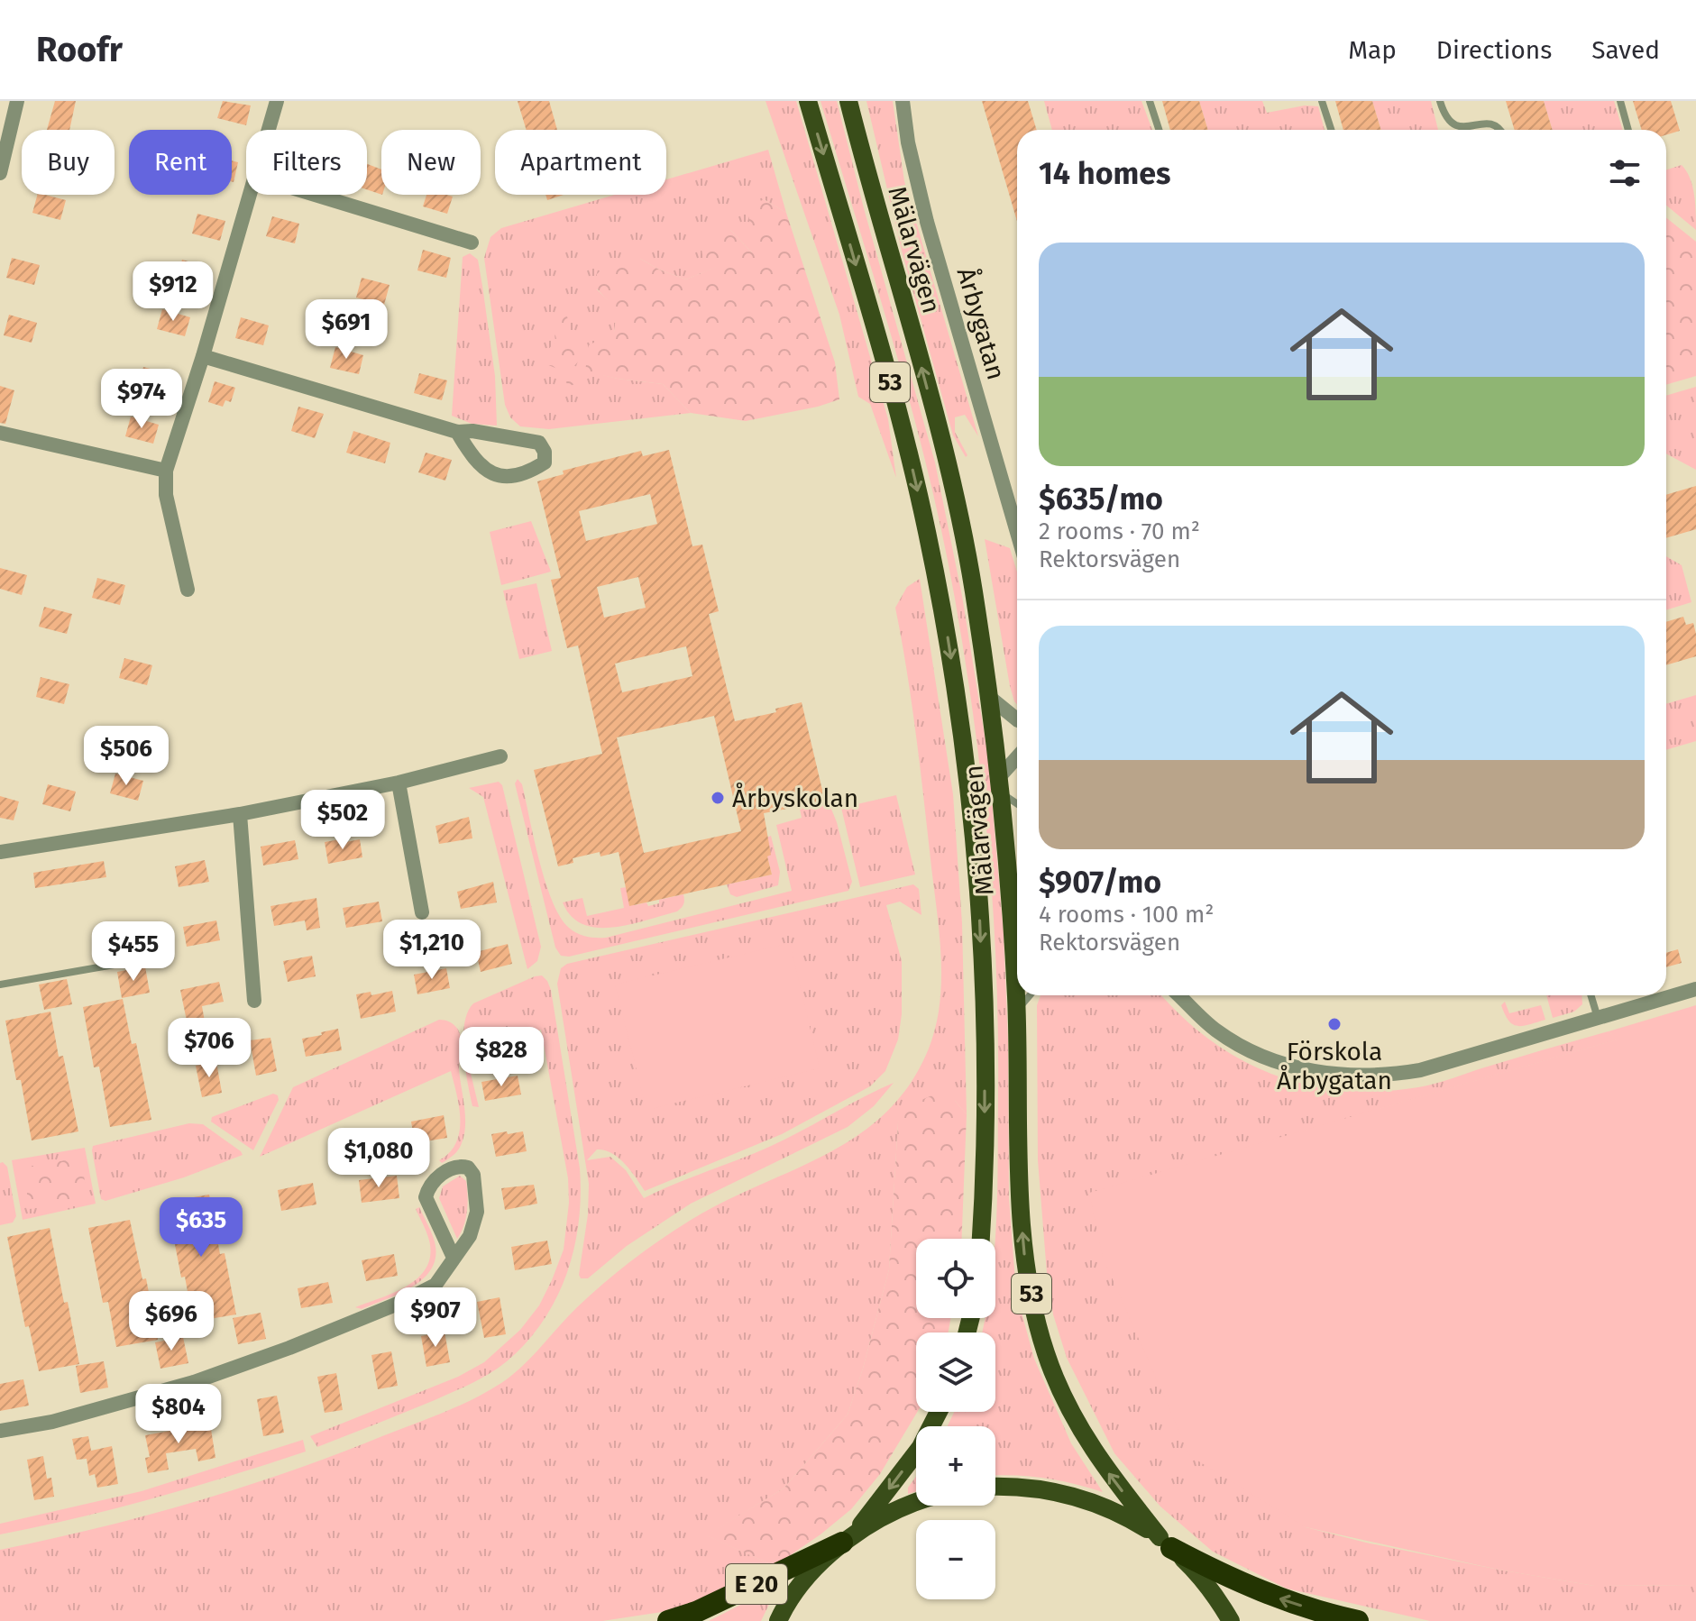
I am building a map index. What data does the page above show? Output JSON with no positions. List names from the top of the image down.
{
  "streets": {
    "highway": ["E 20"],
    "main road": ["Mälarvägen", "53"],
    "street": ["Årbygatan"]
  },
  "crossings": [
    ["Mälarvägen", "53"]
  ],
  "places": ["Årbyskolan", "Förskola Årbygatan"],
  "page": {
    "header": "Roofr",
    "nav": ["Map", "Directions", "Saved"],
    "chip": [
      "Buy",
      "Rent",
      "Filters",
      "New",
      "Apartment"
    ],
    "heading": "14 homes",
    "list": [
      {
        "name": "$635/mo",
        "note": "2 rooms · 70 m² · Rektorsvägen"
      },
      {
        "name": "$907/mo",
        "note": "4 rooms · 100 m² · Rektorsvägen"
      }
    ],
    "price": [
      "$912",
      "$691",
      "$974",
      "$506",
      "$502",
      "$1,210",
      "$455",
      "$706",
      "$828",
      "$1,080",
      "$635",
      "$907",
      "$696",
      "$804"
    ],
    "map_buttons": ["+", "−"]
  }
}
